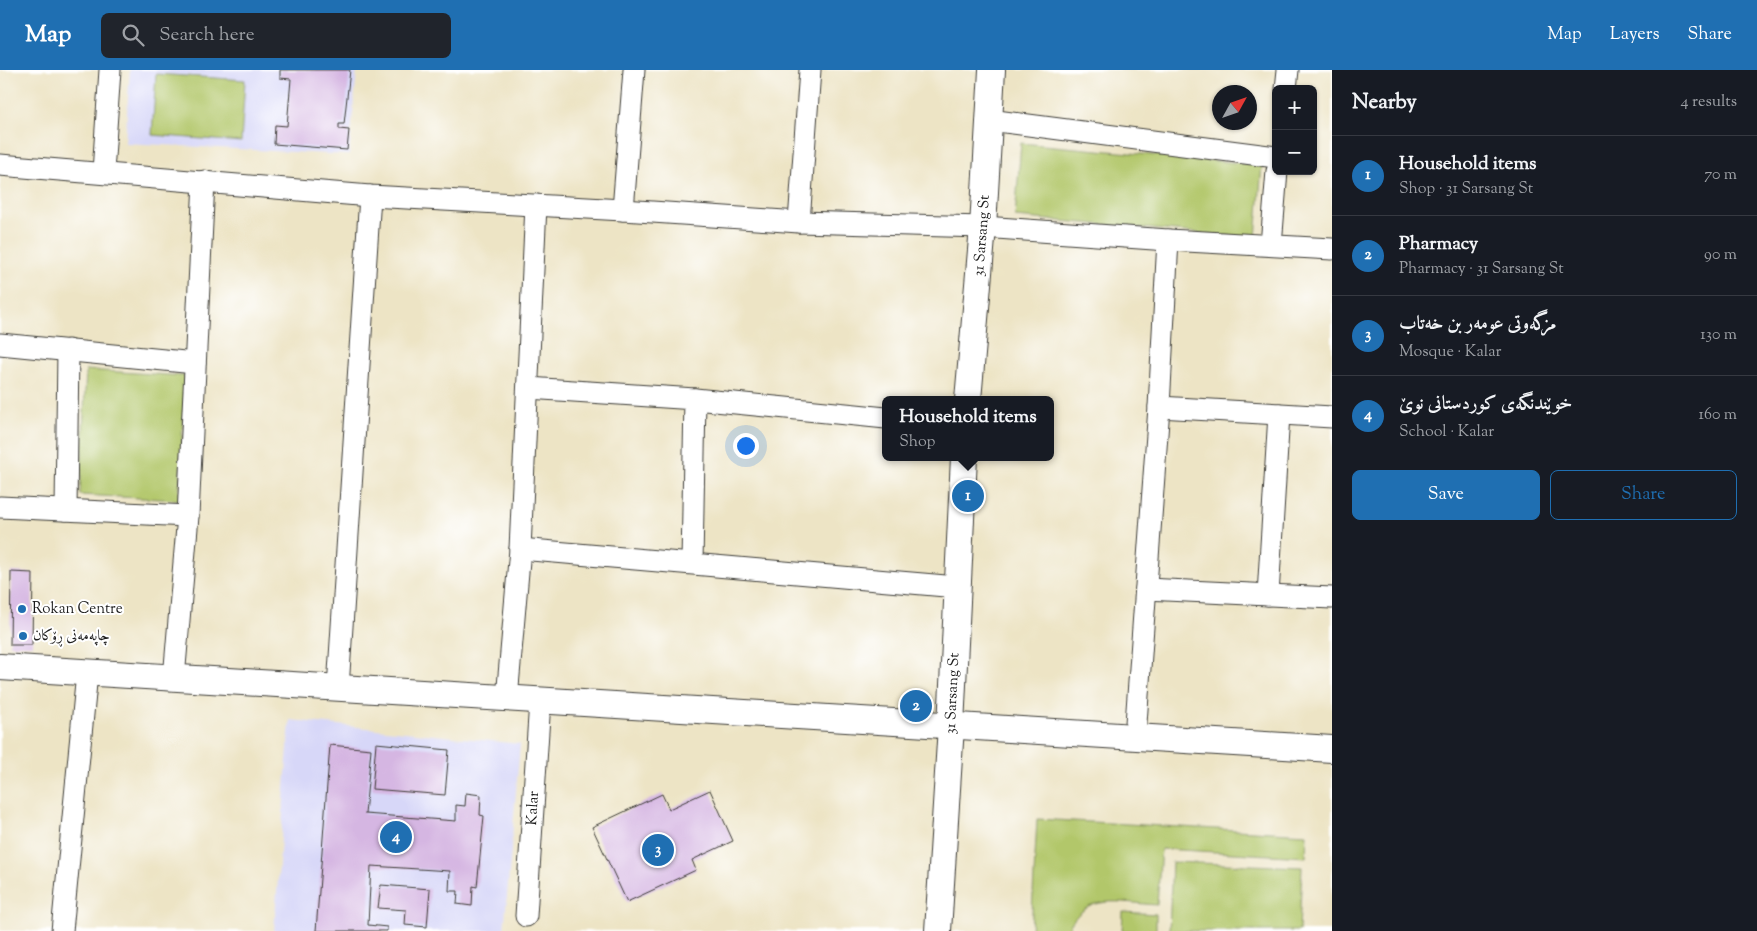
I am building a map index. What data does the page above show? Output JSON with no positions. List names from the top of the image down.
{
  "streets": {
    "street": ["31 Sarsang St", "Kalar"]
  },
  "places": ["Rokan Centre", "چاپەمەنی ڕۆکان"],
  "north": "top right",
  "page": {
    "header": "Map",
    "search": "Search here",
    "nav": ["Map", "Layers", "Share"],
    "heading": ["Nearby", "4 results"],
    "map_buttons": ["+", "−"],
    "list": [
      {
        "mark": "1",
        "name": "Household items",
        "note": "Shop · 31 Sarsang St",
        "value": "70 m"
      },
      {
        "mark": "2",
        "name": "Pharmacy",
        "note": "Pharmacy · 31 Sarsang St",
        "value": "90 m"
      },
      {
        "mark": "3",
        "name": "مزگەوتی عومەر بن خەتاب",
        "note": "Mosque · Kalar",
        "value": "130 m"
      },
      {
        "mark": "4",
        "name": "خوێندنگەی کوردستانی نوێ",
        "note": "School · Kalar",
        "value": "160 m"
      }
    ],
    "popup": ["Household items", "Shop"],
    "buttons": ["Save", "Share"],
    "pins": [
      "1",
      "2",
      "4",
      "3"
    ]
  }
}
